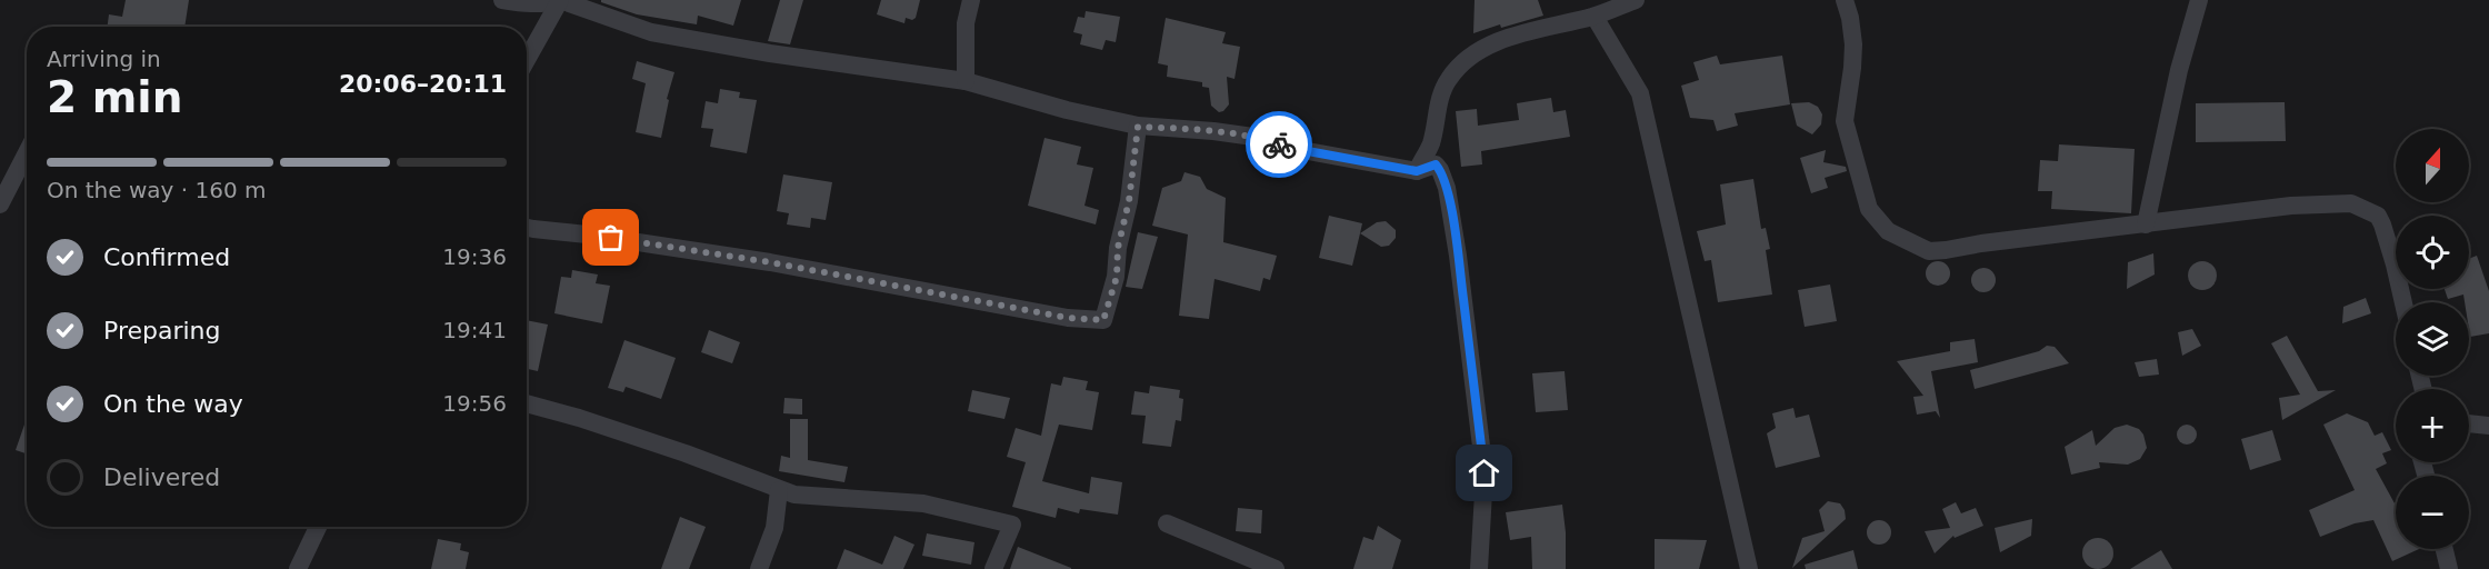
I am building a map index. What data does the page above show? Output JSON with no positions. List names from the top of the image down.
{
  "north": "top",
  "page": {
    "heading": ["2 min", "Arriving in", "20:06–20:11"],
    "map_buttons": ["+", "−"],
    "bar": "On the way · 160 m",
    "list": [
      ["Confirmed", "19:36"],
      ["Preparing", "19:41"],
      ["On the way", "19:56"],
      "Delivered"
    ]
  }
}
